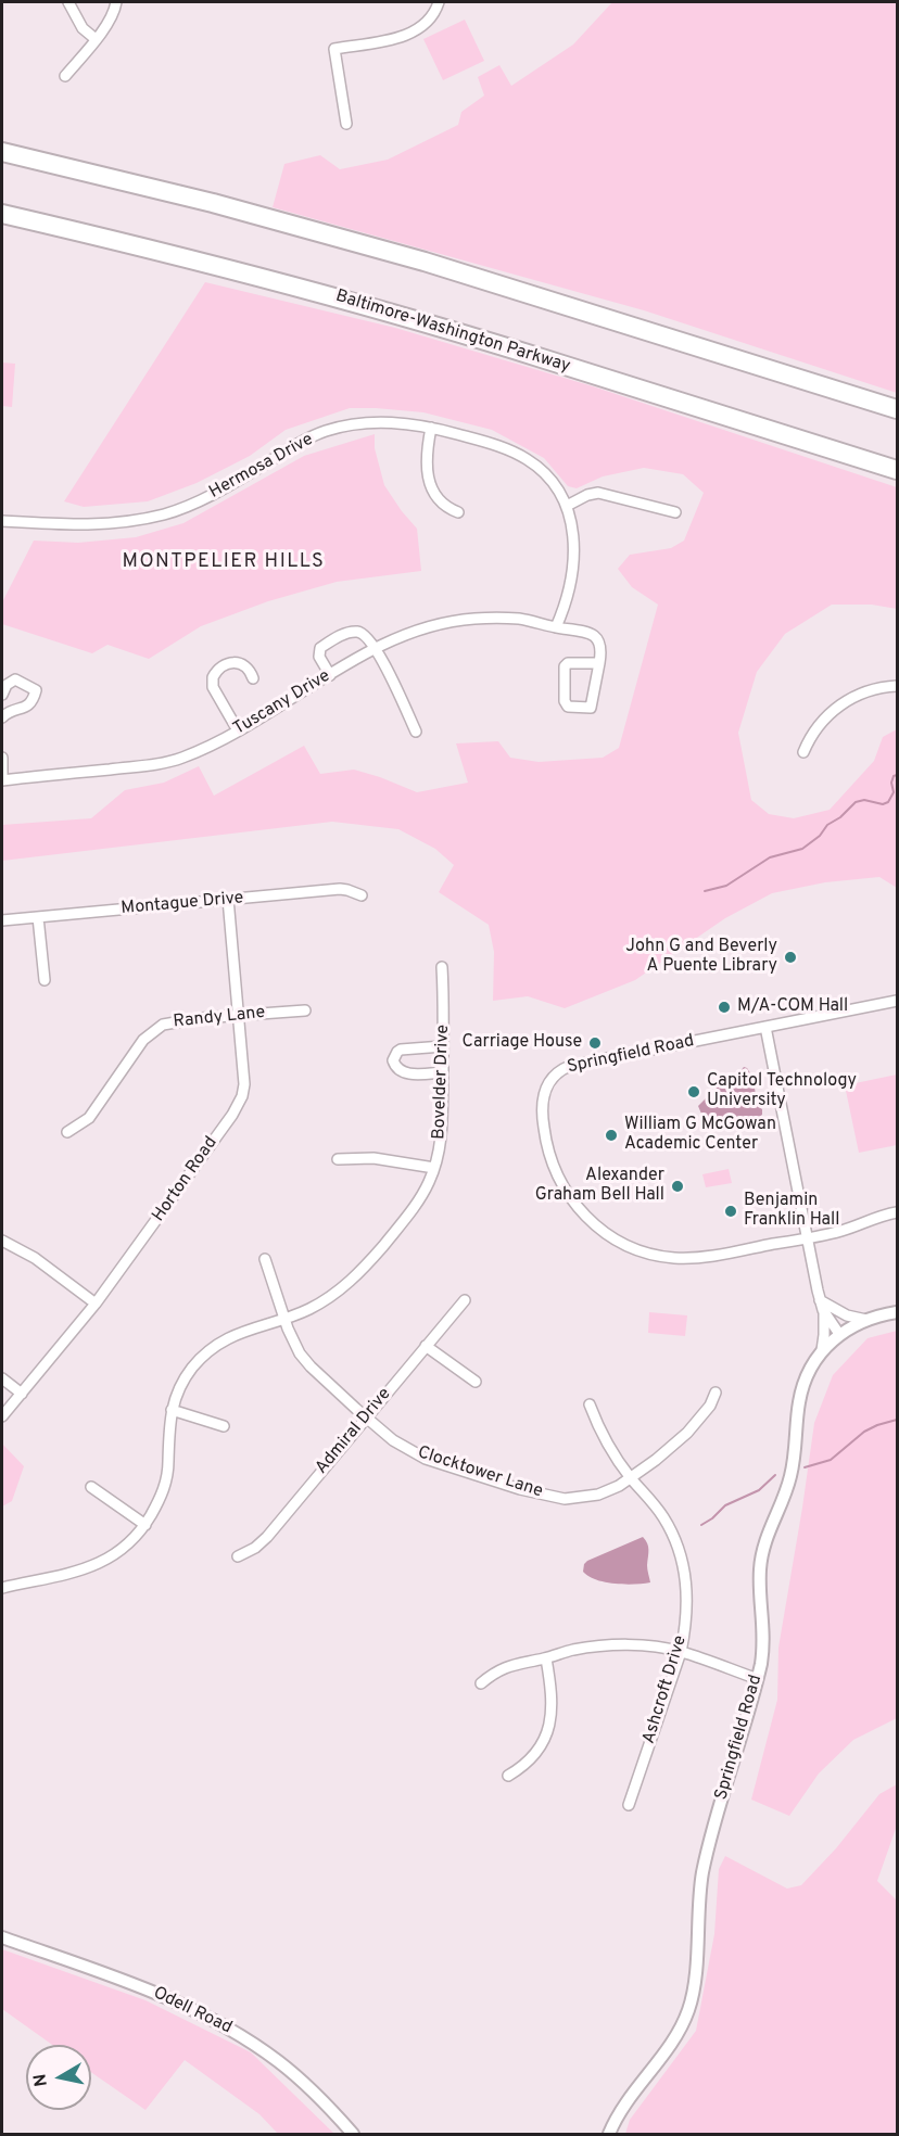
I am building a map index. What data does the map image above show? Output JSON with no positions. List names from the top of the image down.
{
  "streets": {
    "highway": ["Baltimore-Washington Parkway"],
    "street": [
      "Hermosa Drive",
      "Tuscany Drive",
      "Montague Drive",
      "Randy Lane",
      "Springfield Road",
      "Bovelder Drive",
      "Horton Road",
      "Admiral Drive",
      "Clocktower Lane",
      "Ashcroft Drive",
      "Odell Road"
    ]
  },
  "crossings": [
    ["Hermosa Drive", "Tuscany Drive"],
    ["Montague Drive", "Horton Road"],
    ["Randy Lane", "Horton Road"],
    ["Bovelder Drive", "Clocktower Lane"],
    ["Admiral Drive", "Clocktower Lane"],
    ["Clocktower Lane", "Ashcroft Drive"]
  ],
  "districts": ["MONTPELIER HILLS"],
  "places": [
    "John G and Beverly A Puente Library",
    "M/A-COM Hall",
    "Carriage House",
    "Capitol Technology University",
    "William G McGowan Academic Center",
    "Alexander Graham Bell Hall",
    "Benjamin Franklin Hall"
  ],
  "north": "left"
}
